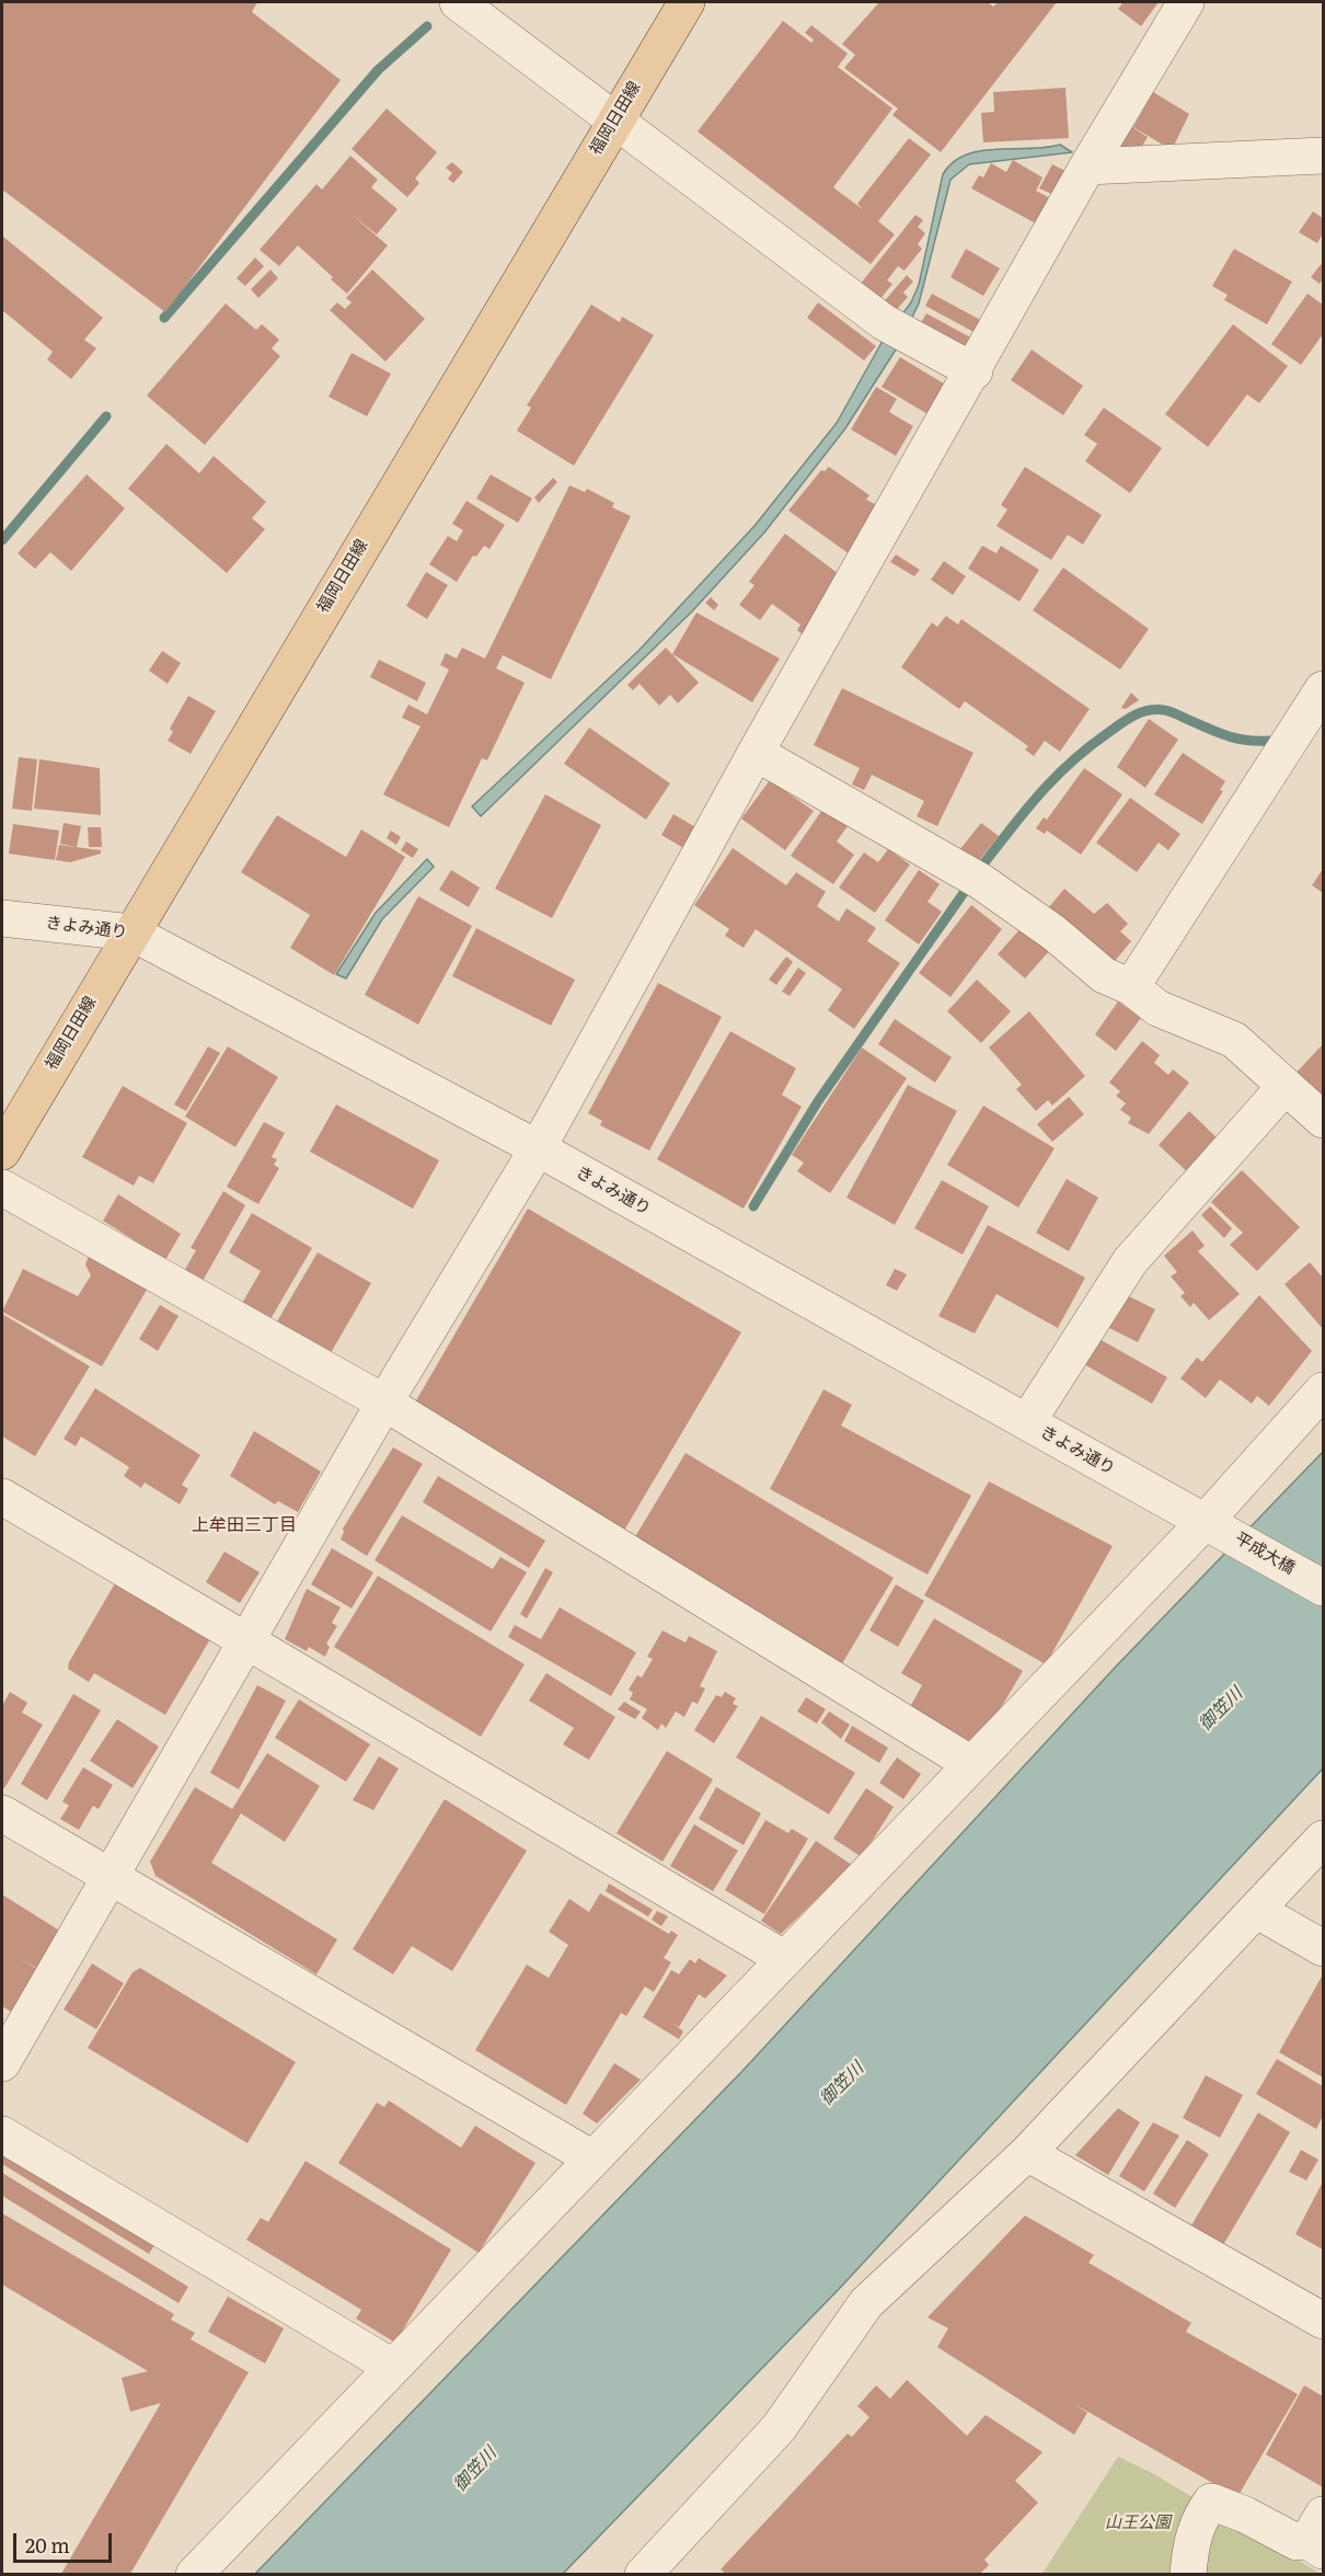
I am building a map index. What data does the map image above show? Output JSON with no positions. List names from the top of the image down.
{
  "streets": {
    "main road": ["福岡日田線"],
    "street": ["きよみ通り", "平成大橋"]
  },
  "crossings": [
    ["福岡日田線", "きよみ通り"],
    ["きよみ通り", "平成大橋"]
  ],
  "districts": ["上牟田三丁目"],
  "water": ["御笠川"],
  "parks": ["山王公園"],
  "scale_bar": "20 m"
}
